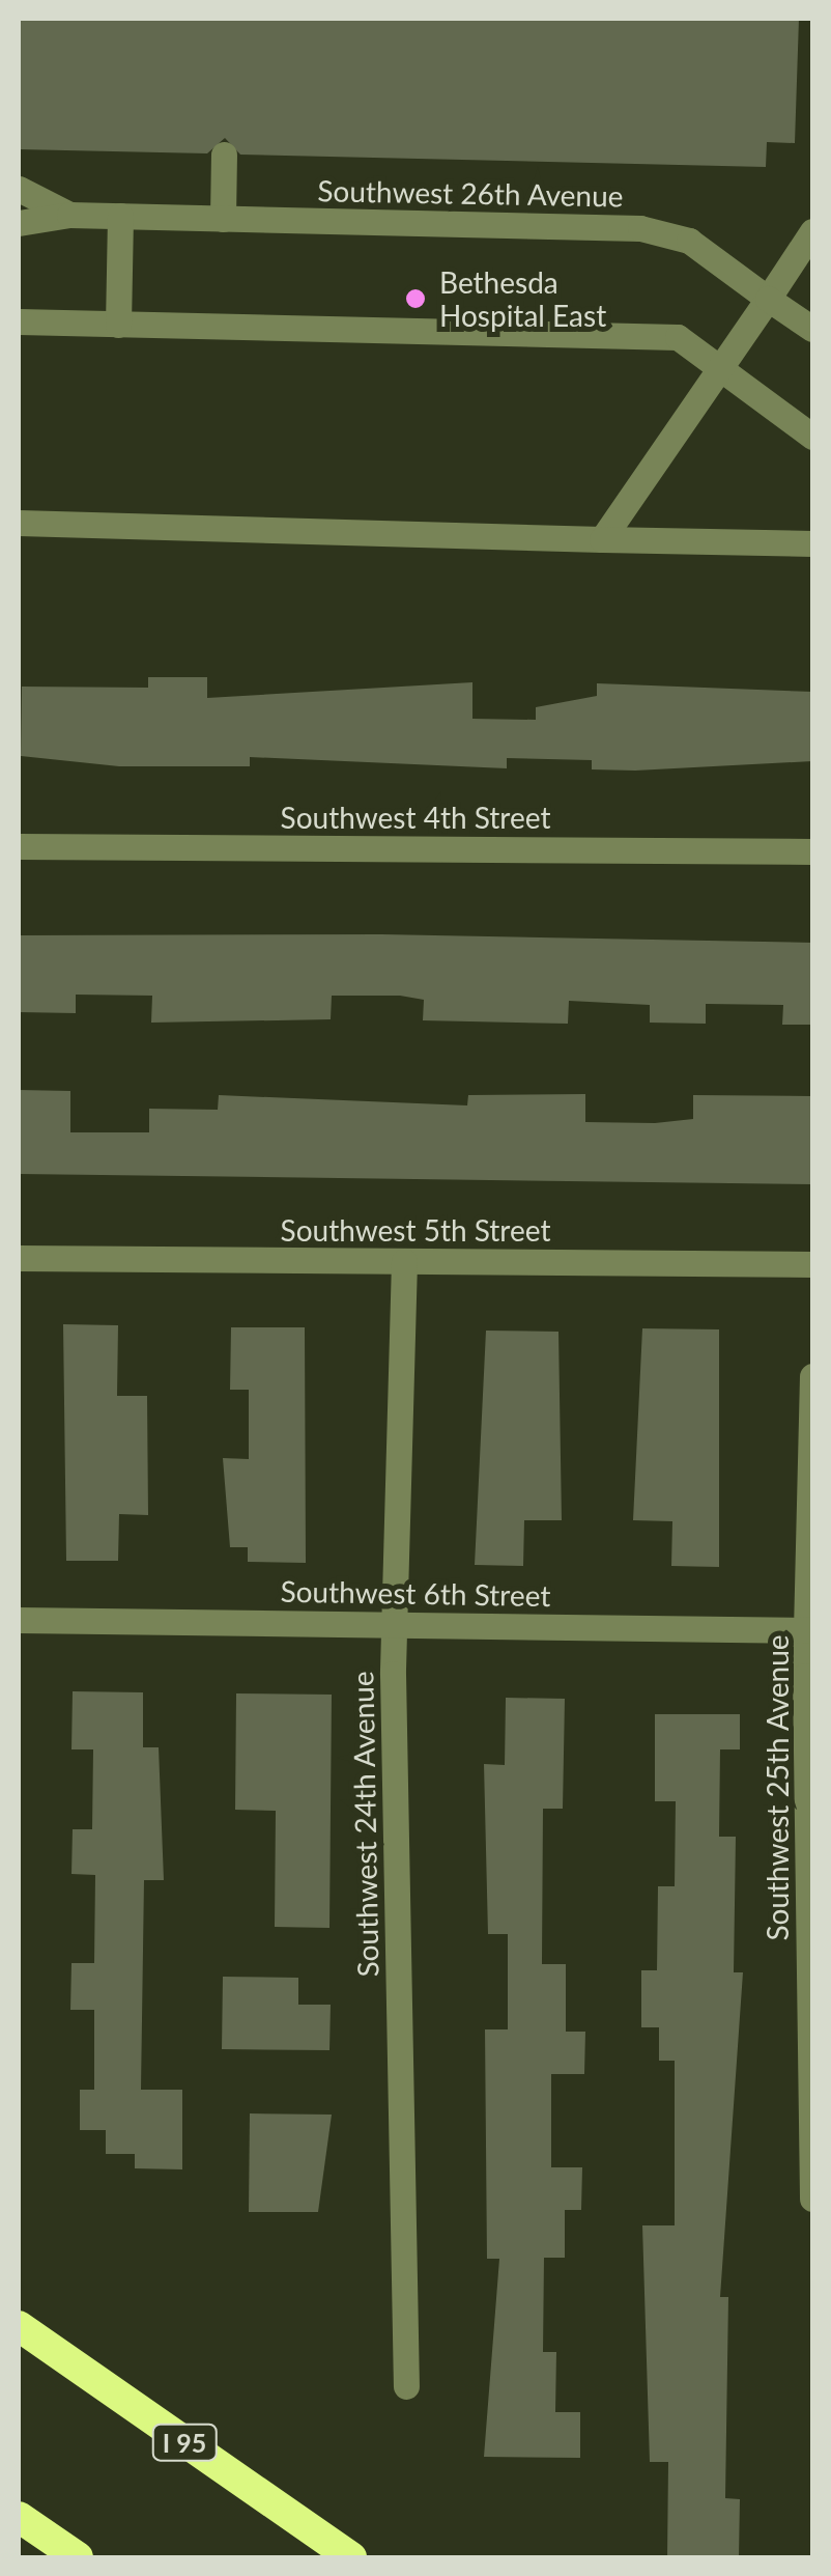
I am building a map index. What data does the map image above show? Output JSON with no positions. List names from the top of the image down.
{
  "streets": {
    "highway": ["I 95"],
    "street": [
      "Southwest 26th Avenue",
      "Southwest 4th Street",
      "Southwest 5th Street",
      "Southwest 6th Street",
      "Southwest 25th Avenue",
      "Southwest 24th Avenue"
    ]
  },
  "crossings": [
    ["Southwest 5th Street", "Southwest 24th Avenue"],
    ["Southwest 6th Street", "Southwest 25th Avenue"],
    ["Southwest 6th Street", "Southwest 24th Avenue"]
  ],
  "places": ["Bethesda Hospital East"]
}
